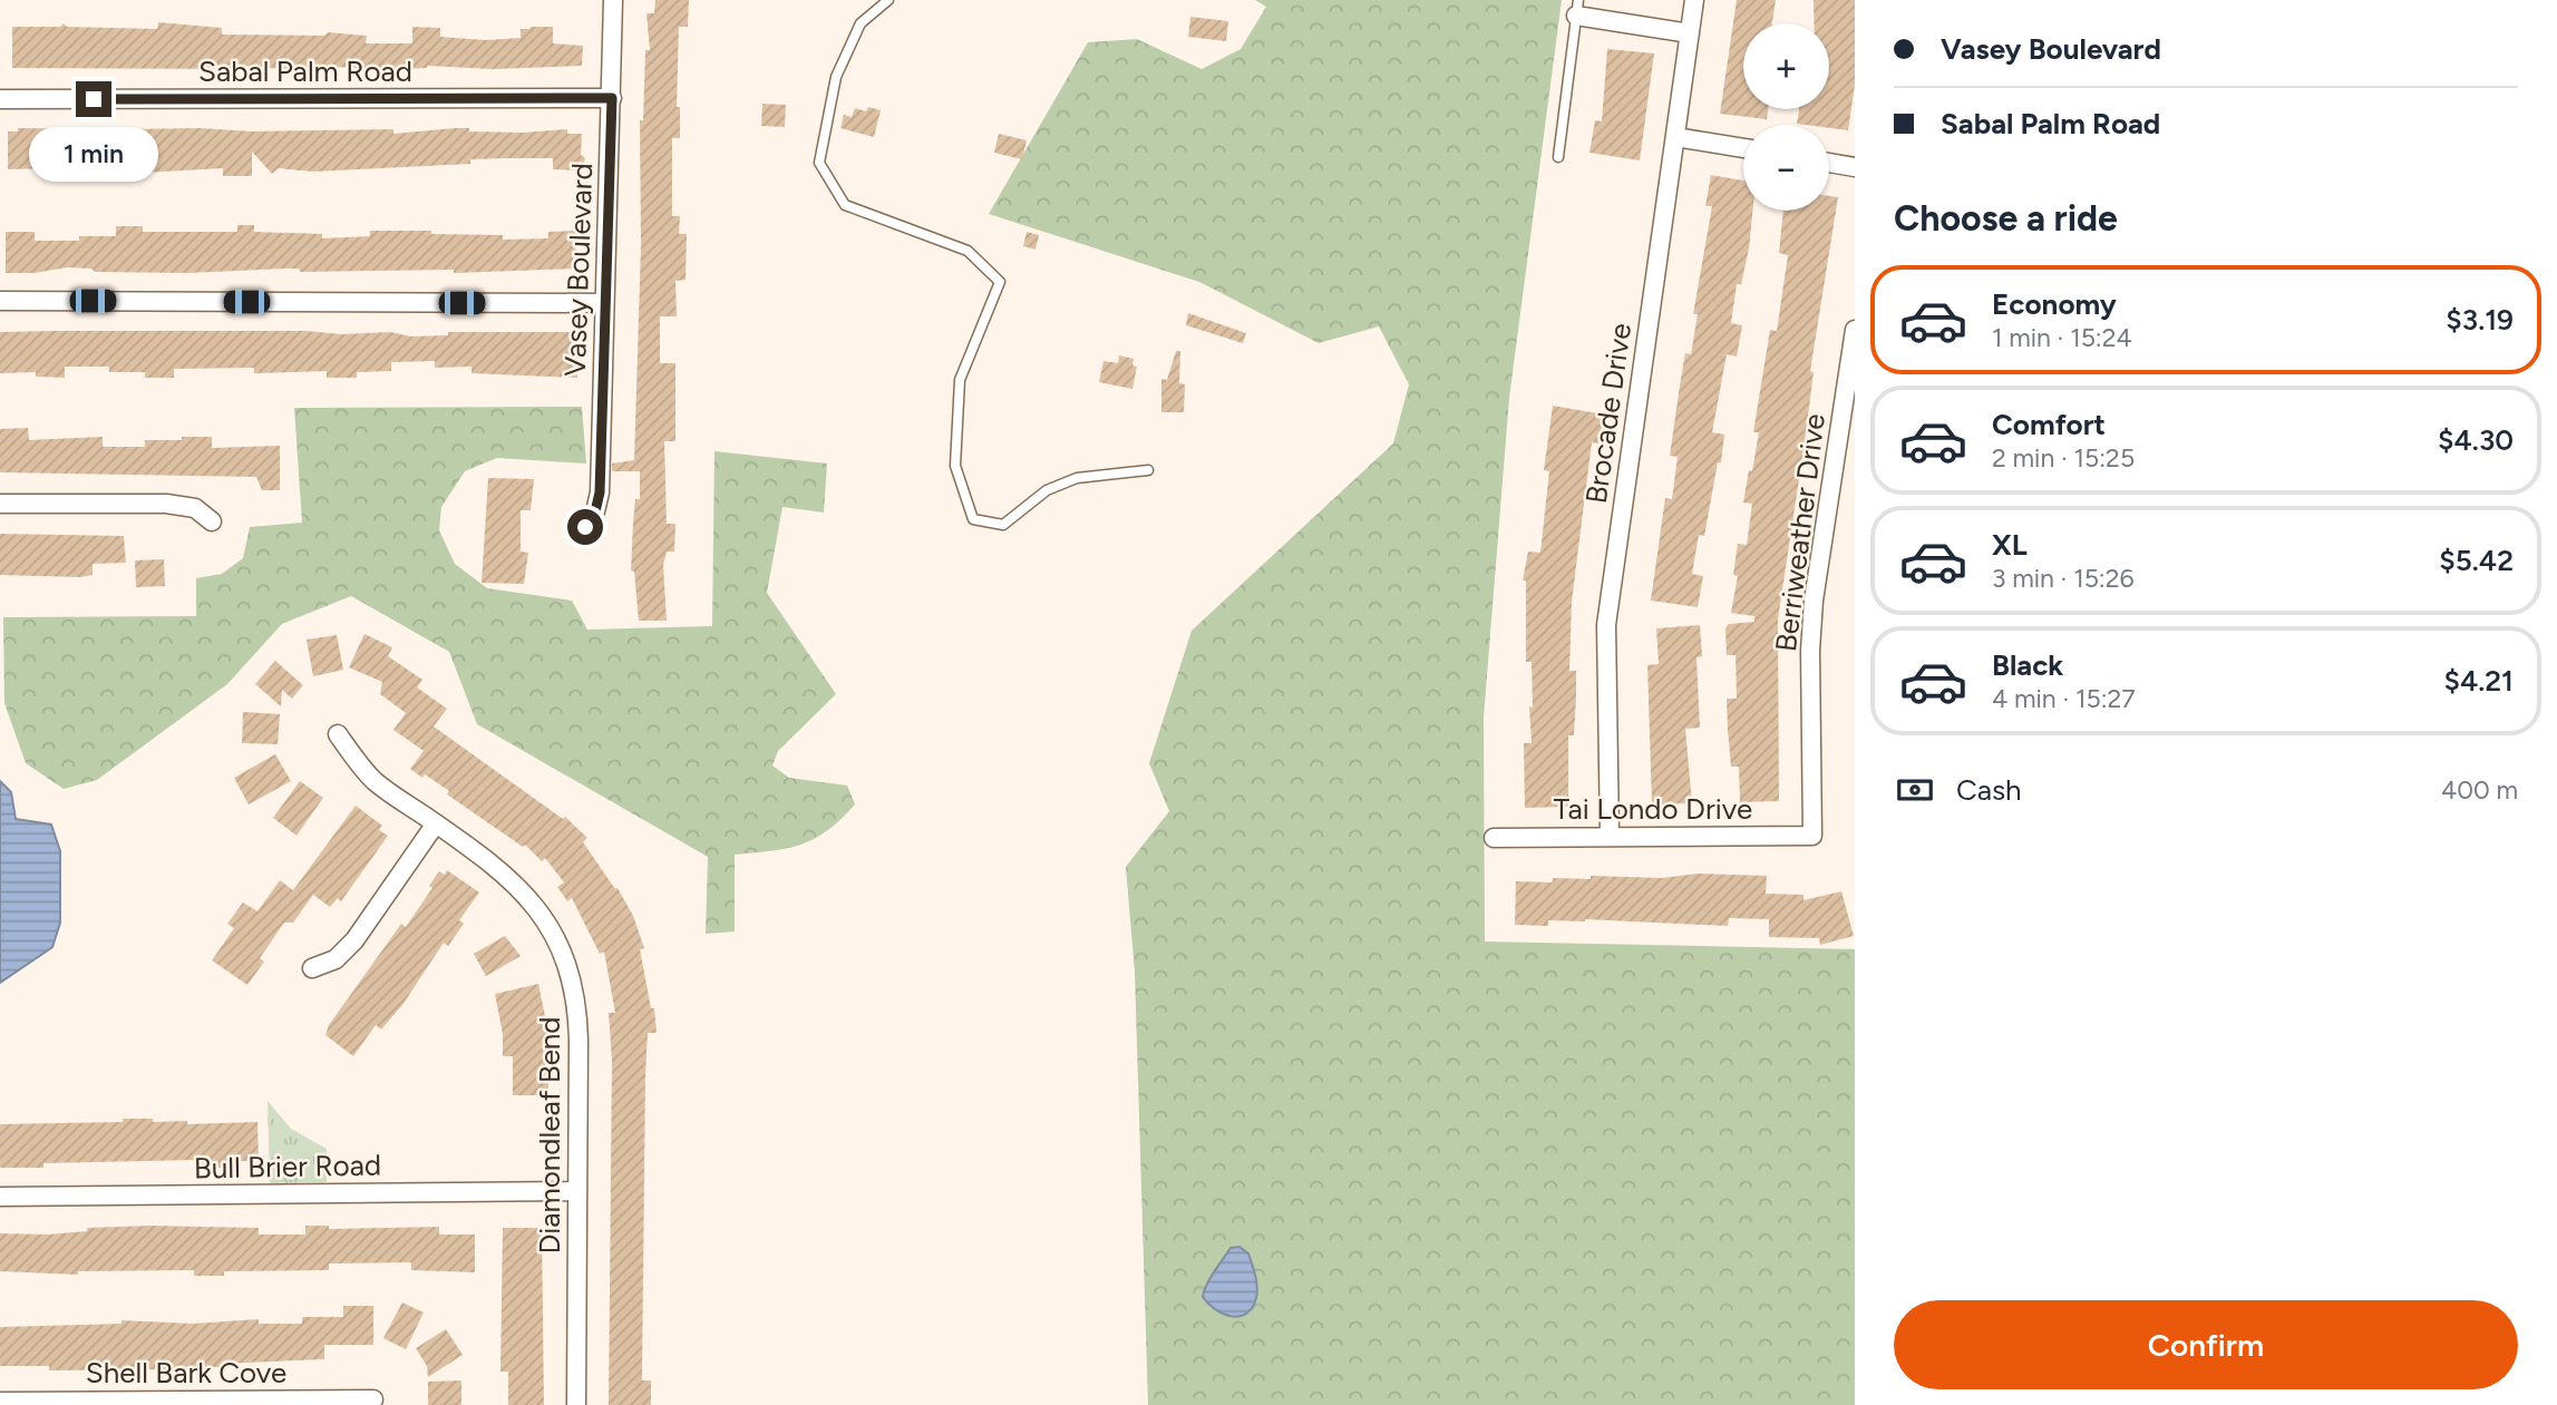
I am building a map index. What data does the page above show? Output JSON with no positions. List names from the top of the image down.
{
  "streets": {
    "street": [
      "Sabal Palm Road",
      "Vasey Boulevard",
      "Brocade Drive",
      "Berriweather Drive",
      "Tai Londo Drive",
      "Diamondleaf Bend",
      "Bull Brier Road",
      "Shell Bark Cove"
    ]
  },
  "crossings": [
    ["Sabal Palm Road", "Vasey Boulevard"],
    ["Brocade Drive", "Tai Londo Drive"],
    ["Berriweather Drive", "Tai Londo Drive"],
    ["Diamondleaf Bend", "Bull Brier Road"]
  ],
  "page": {
    "banner": ["Vasey Boulevard", "Sabal Palm Road"],
    "map_buttons": ["+", "−"],
    "bubble": "1 min",
    "heading": "Choose a ride",
    "list": [
      {
        "name": "Economy",
        "note": "1 min · 15:24",
        "value": "$3.19"
      },
      {
        "name": "Comfort",
        "note": "2 min · 15:25",
        "value": "$4.30"
      },
      {
        "name": "XL",
        "note": "3 min · 15:26",
        "value": "$5.42"
      },
      {
        "name": "Black",
        "note": "4 min · 15:27",
        "value": "$4.21"
      }
    ],
    "pay": ["Cash", "400 m"],
    "buttons": "Confirm"
  }
}
